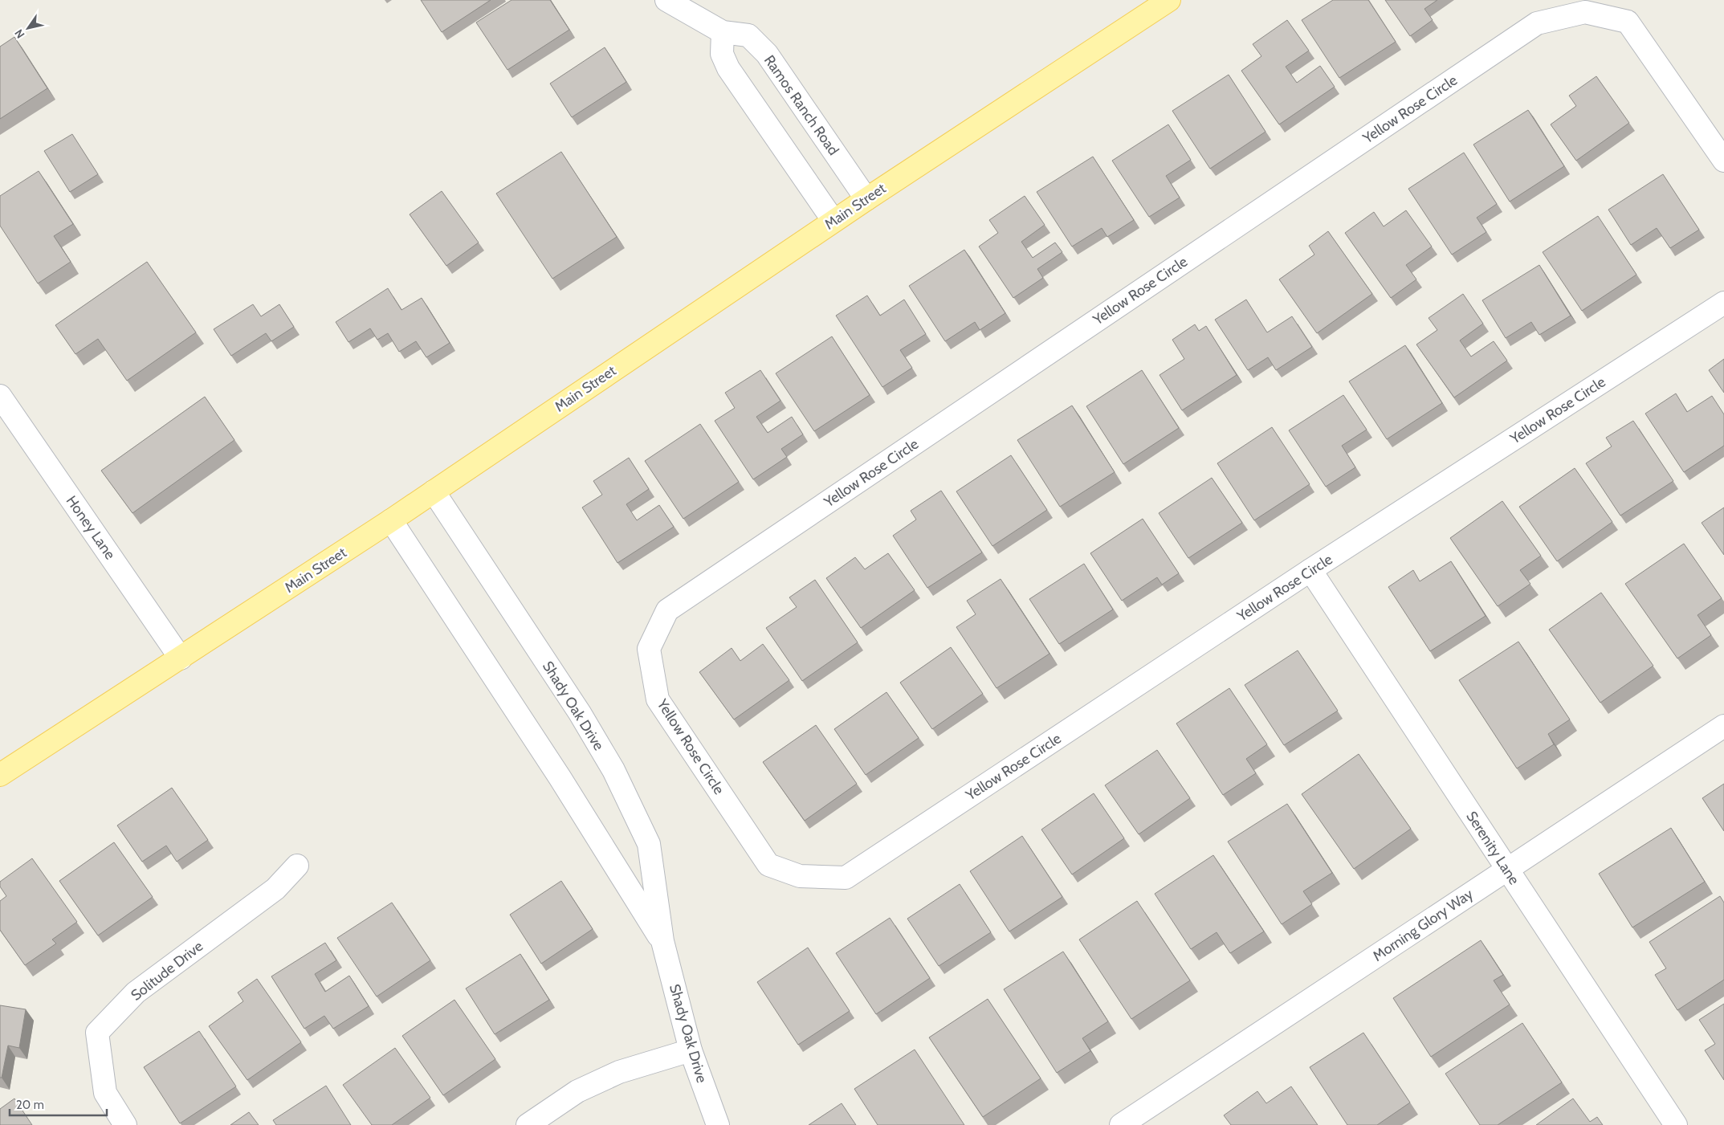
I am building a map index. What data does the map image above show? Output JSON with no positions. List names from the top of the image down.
{
  "streets": {
    "main road": ["Main Street"],
    "street": [
      "Ramos Ranch Road",
      "Yellow Rose Circle",
      "Honey Lane",
      "Shady Oak Drive",
      "Serenity Lane",
      "Morning Glory Way",
      "Solitude Drive"
    ]
  },
  "crossings": [
    ["Ramos Ranch Road", "Main Street"],
    ["Yellow Rose Circle", "Serenity Lane"],
    ["Main Street", "Honey Lane"],
    ["Main Street", "Shady Oak Drive"],
    ["Serenity Lane", "Morning Glory Way"]
  ],
  "scale_bar": "20 m",
  "north": "bottom left"
}
